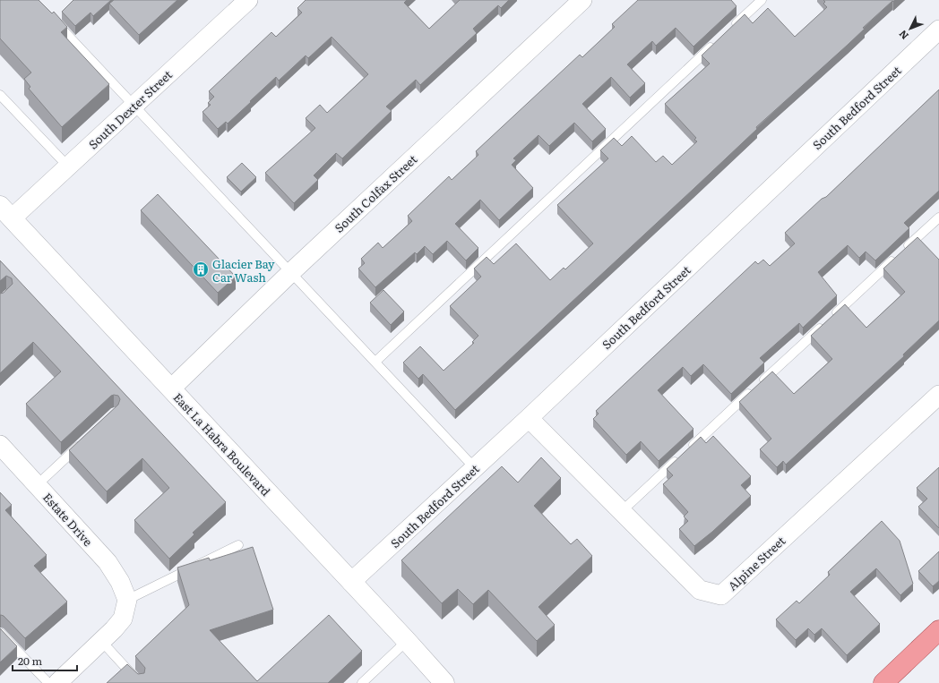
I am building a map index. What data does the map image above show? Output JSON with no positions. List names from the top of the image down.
{
  "streets": {
    "main road": ["East La Habra Boulevard"],
    "street": [
      "South Bedford Street",
      "South Dexter Street",
      "South Colfax Street",
      "Estate Drive",
      "Alpine Street"
    ]
  },
  "crossings": [
    ["South Bedford Street", "East La Habra Boulevard"],
    ["South Bedford Street", "Alpine Street"],
    ["South Dexter Street", "East La Habra Boulevard"],
    ["South Colfax Street", "East La Habra Boulevard"]
  ],
  "places": {
    "building": ["Glacier Bay Car Wash"]
  },
  "scale_bar": "20 m",
  "north": "bottom left"
}
